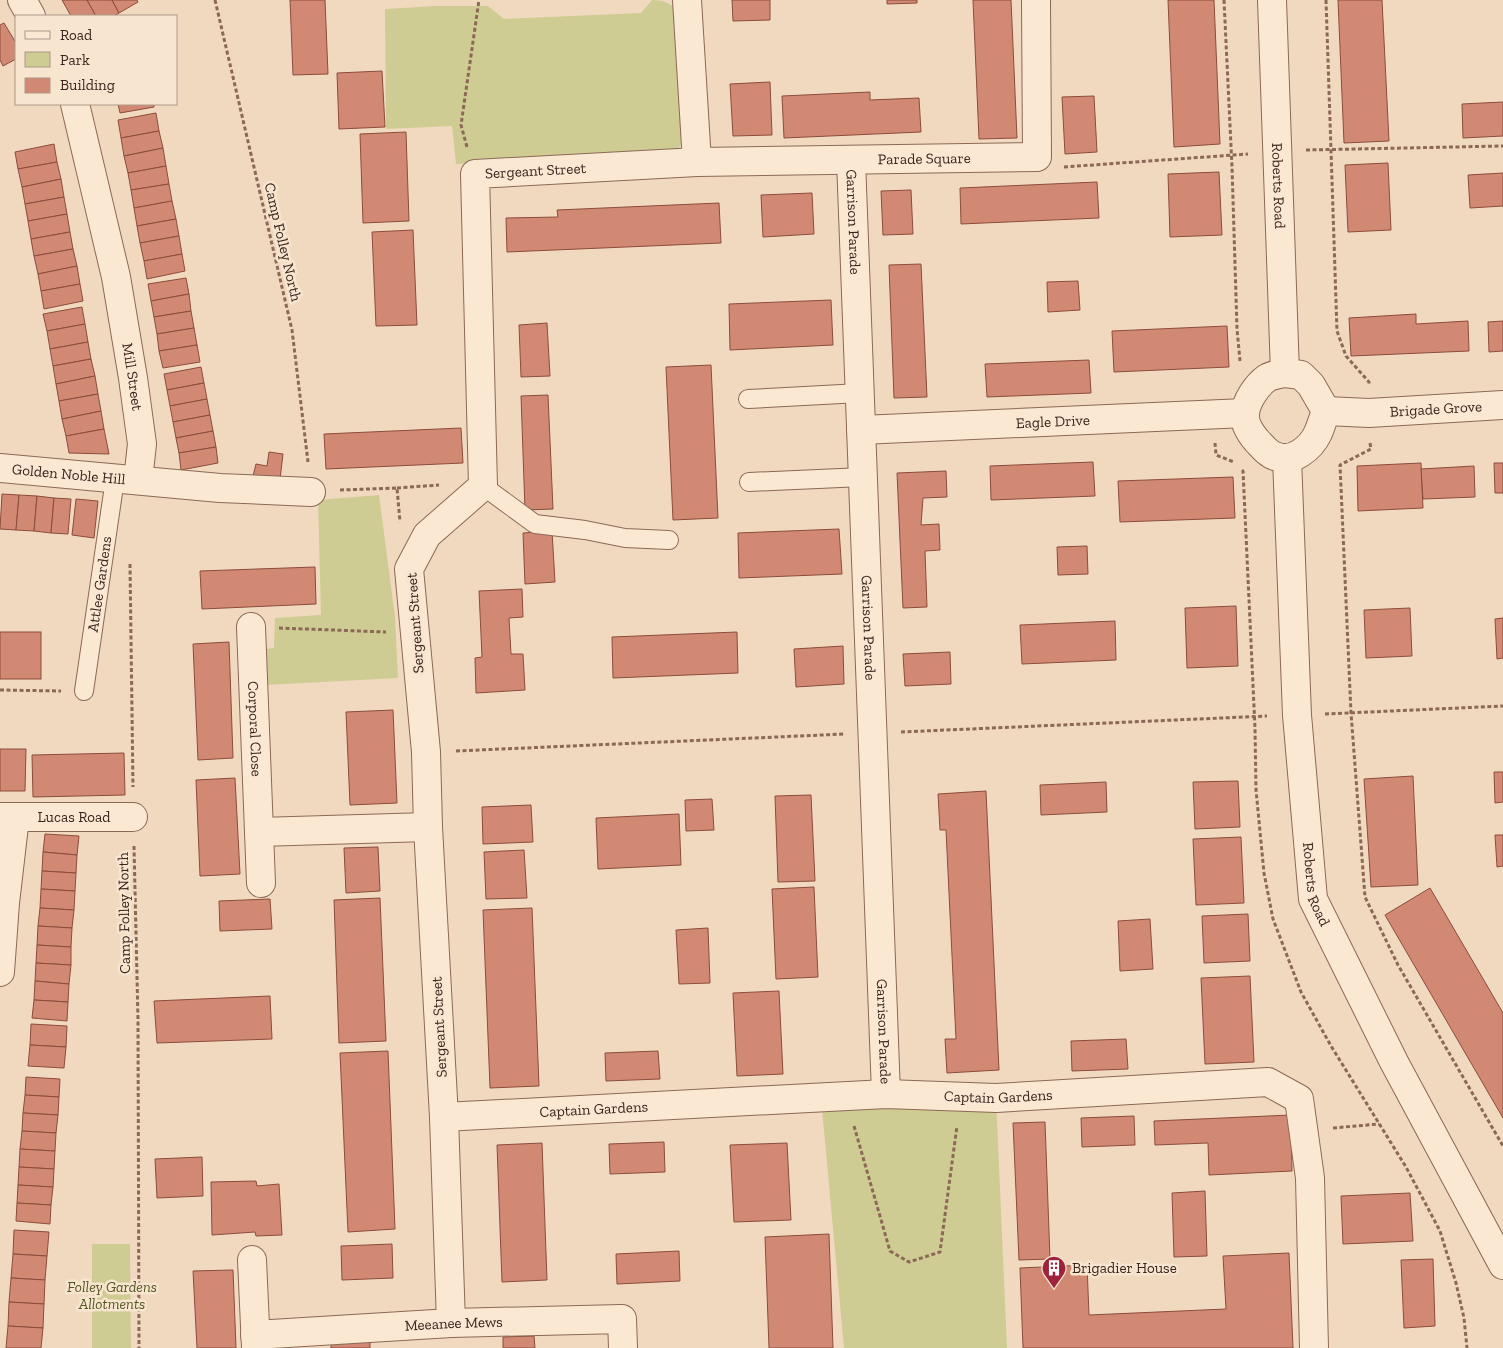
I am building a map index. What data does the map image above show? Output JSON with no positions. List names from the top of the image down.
{
  "streets": {
    "street": [
      "Parade Square",
      "Sergeant Street",
      "Roberts Road",
      "Garrison Parade",
      "Mill Street",
      "Brigade Grove",
      "Eagle Drive",
      "Golden Noble Hill",
      "Corporal Close",
      "Lucas Road",
      "Captain Gardens",
      "Meeanee Mews"
    ],
    "lane": ["Attlee Gardens"],
    "path": ["Camp Folley North"]
  },
  "crossings": [
    ["Parade Square", "Sergeant Street"],
    ["Parade Square", "Garrison Parade"],
    ["Sergeant Street", "Captain Gardens"],
    ["Sergeant Street", "Meeanee Mews"],
    ["Roberts Road", "Eagle Drive"],
    ["Garrison Parade", "Eagle Drive"],
    ["Garrison Parade", "Captain Gardens"],
    ["Camp Folley North", "Lucas Road"],
    ["Mill Street", "Golden Noble Hill"],
    ["Mill Street", "Attlee Gardens"],
    ["Golden Noble Hill", "Attlee Gardens"]
  ],
  "parks": ["Folley Gardens Allotments"],
  "places": {
    "building": ["Brigadier House"]
  },
  "legend": ["Road", "Park", "Building"]
}
